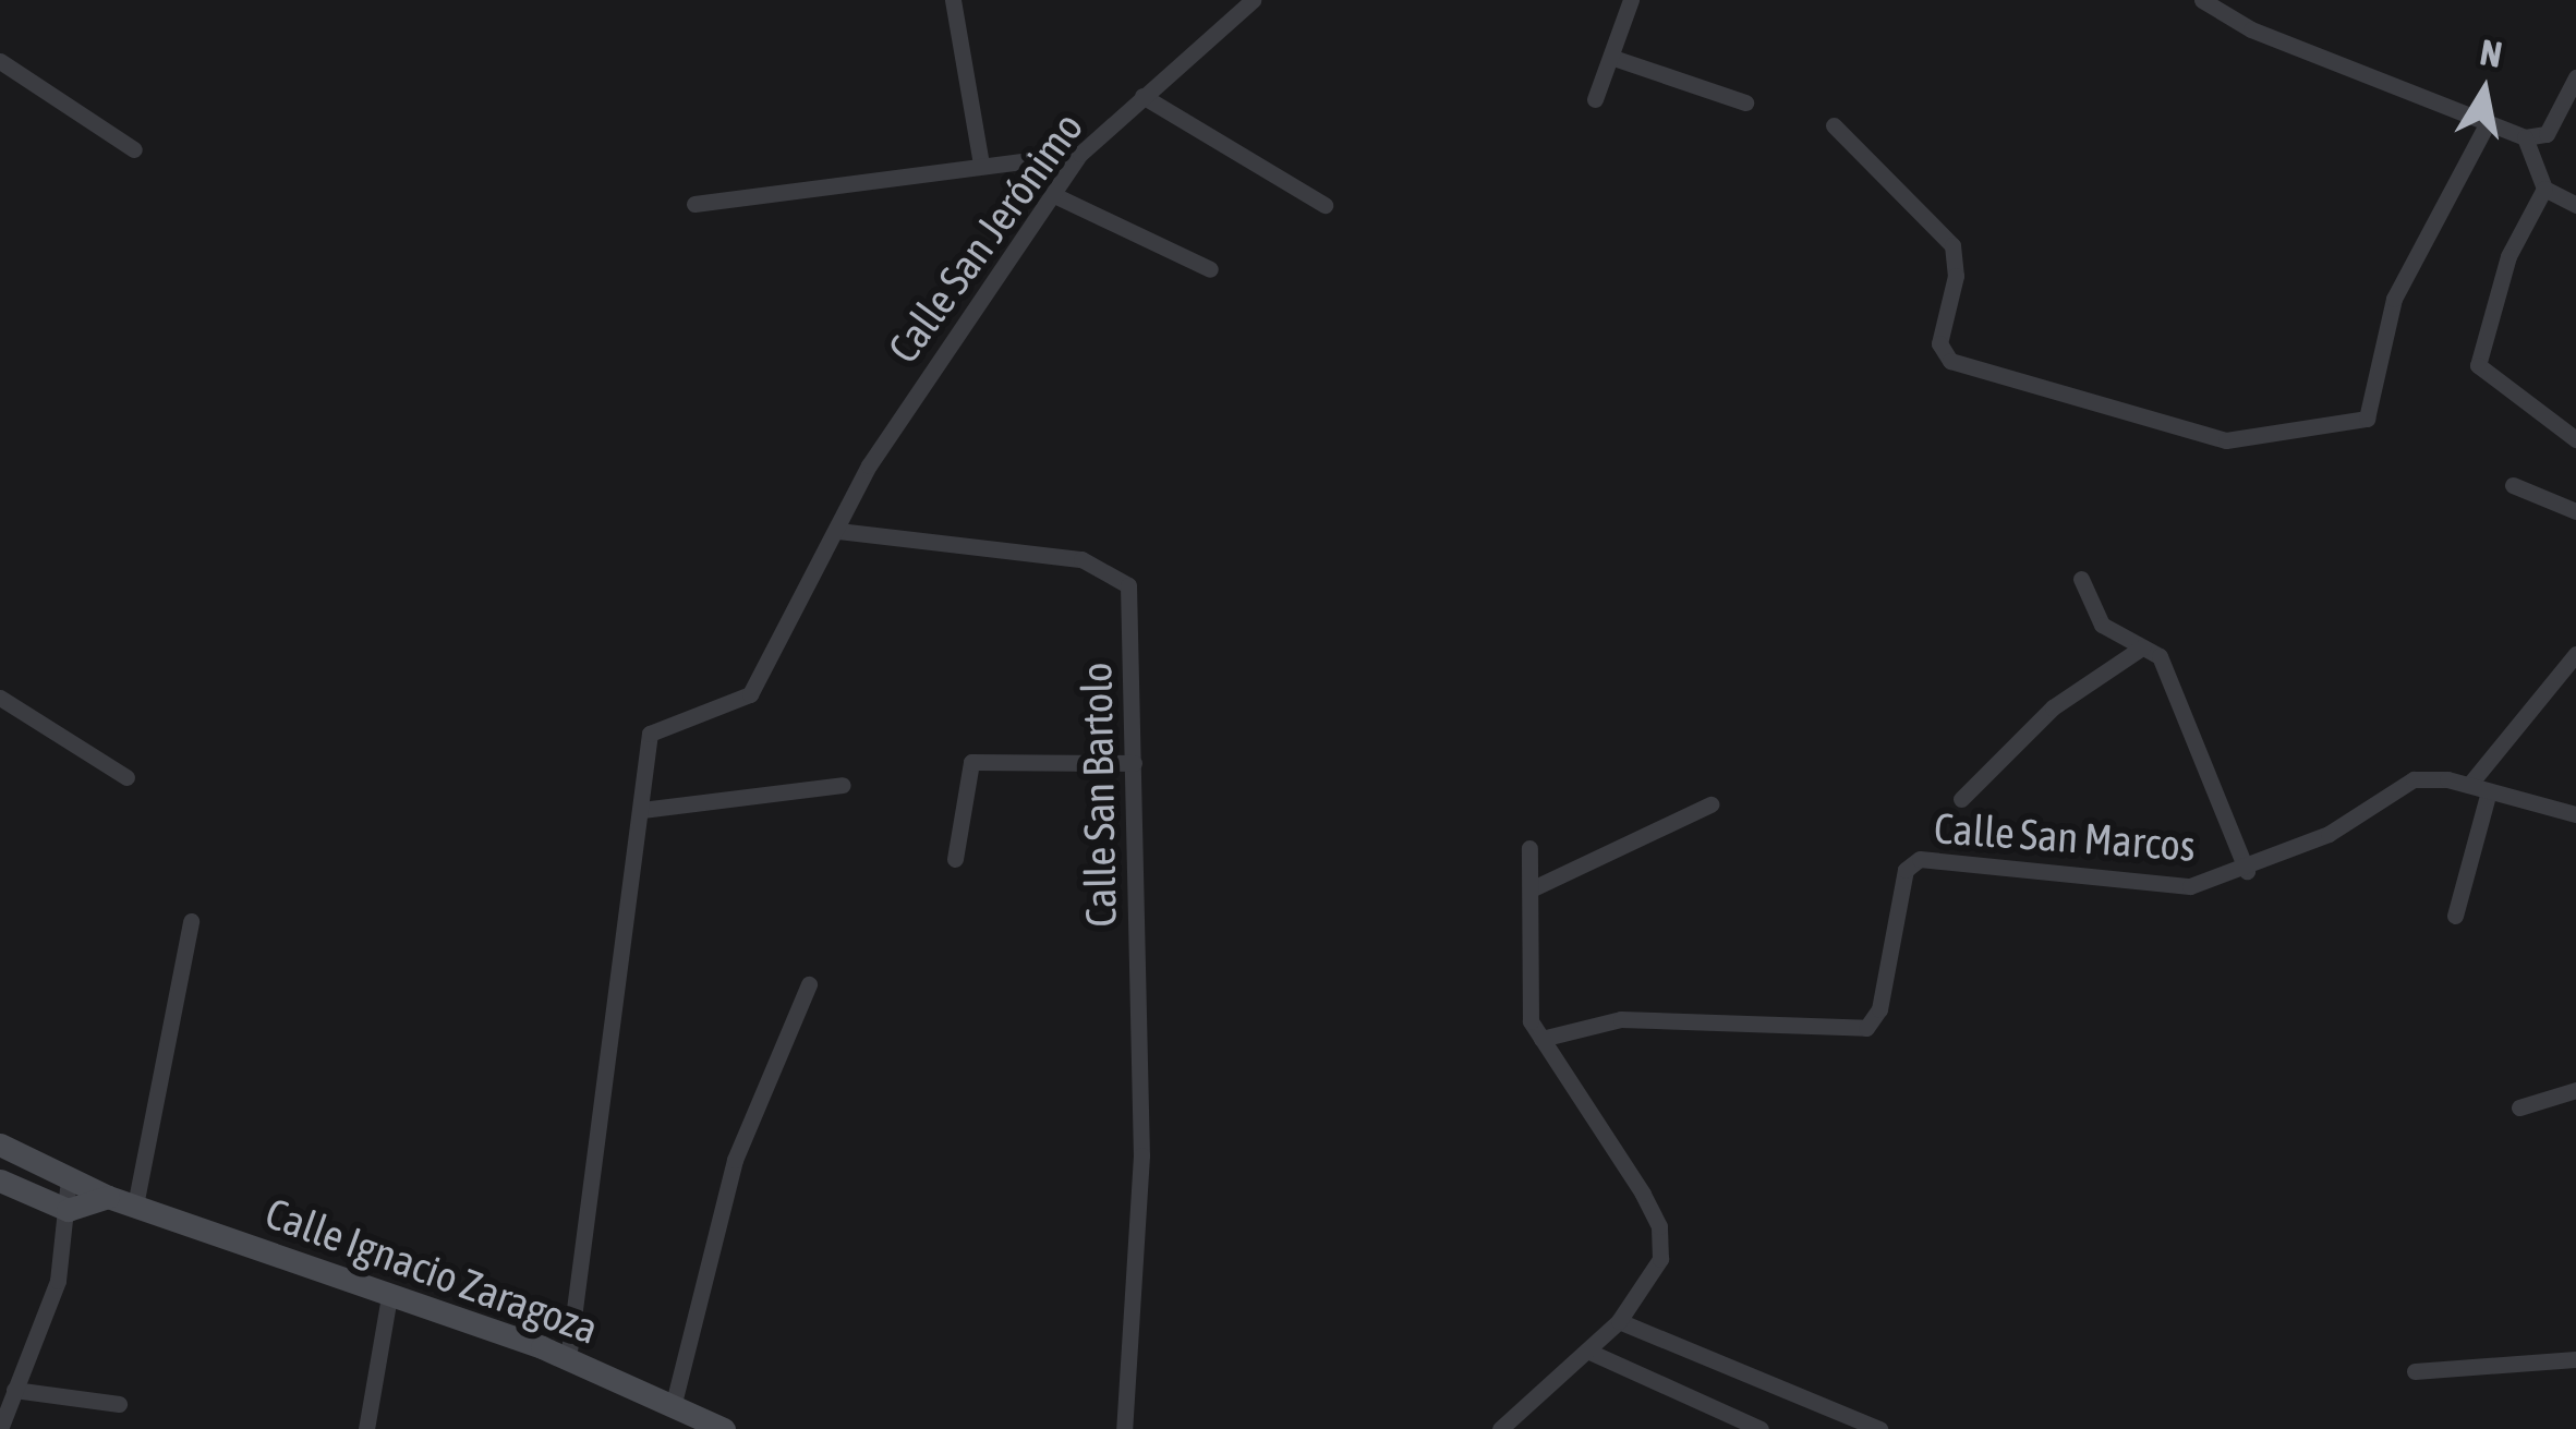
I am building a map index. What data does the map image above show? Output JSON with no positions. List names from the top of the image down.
{
  "streets": {
    "street": [
      "Calle San Jerónimo",
      "Calle San Bartolo",
      "Calle San Marcos",
      "Calle Ignacio Zaragoza"
    ]
  },
  "crossings": [
    ["Calle San Jerónimo", "Calle San Bartolo"]
  ],
  "north": "top"
}
